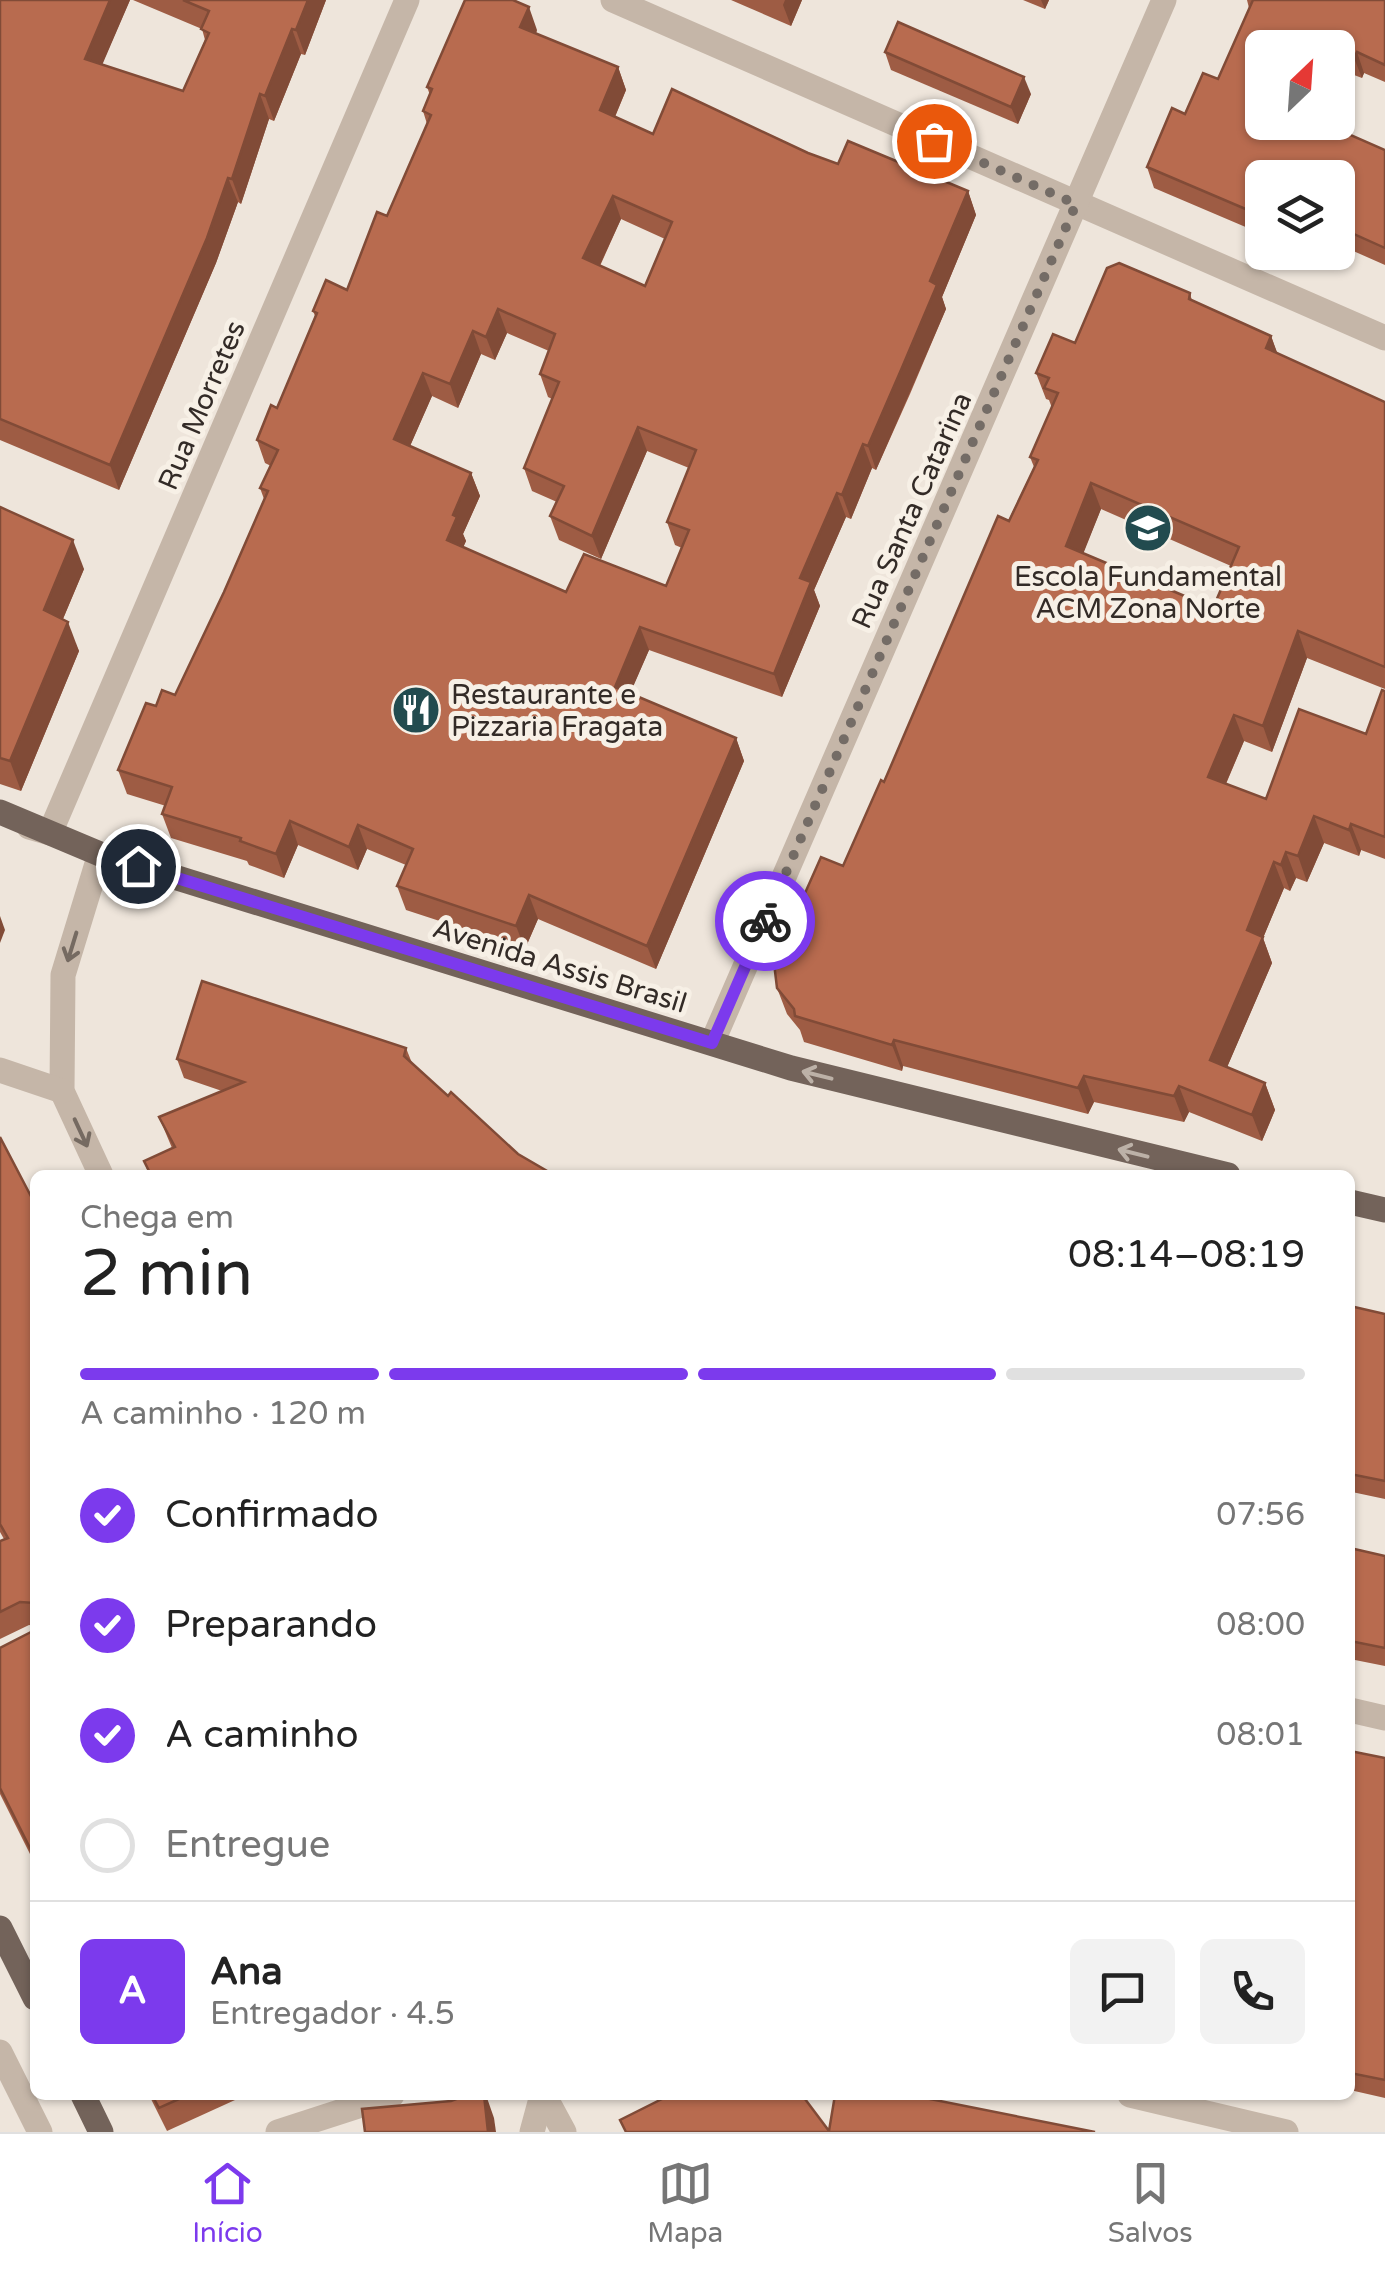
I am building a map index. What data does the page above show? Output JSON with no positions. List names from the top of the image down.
{
  "streets": {
    "main road": ["Avenida Assis Brasil"],
    "street": ["Rua Morretes", "Rua Santa Catarina"]
  },
  "crossings": [
    ["Rua Morretes", "Avenida Assis Brasil"],
    ["Rua Santa Catarina", "Avenida Assis Brasil"]
  ],
  "one_way": ["Avenida Assis Brasil"],
  "places": {
    "school or university": ["Escola Fundamental ACM Zona Norte"],
    "restaurant": ["Restaurante e Pizzaria Fragata"]
  },
  "north": "top right",
  "page": {
    "heading": ["2 min", "Chega em", "08:14–08:19"],
    "panel": ["Ana", "Entregador · 4.5"],
    "bar": "A caminho · 120 m",
    "list": [
      ["Confirmado", "07:56"],
      ["Preparando", "08:00"],
      ["A caminho", "08:01"],
      "Entregue"
    ],
    "round": "A",
    "tabs": ["Início", "Mapa", "Salvos"]
  }
}
